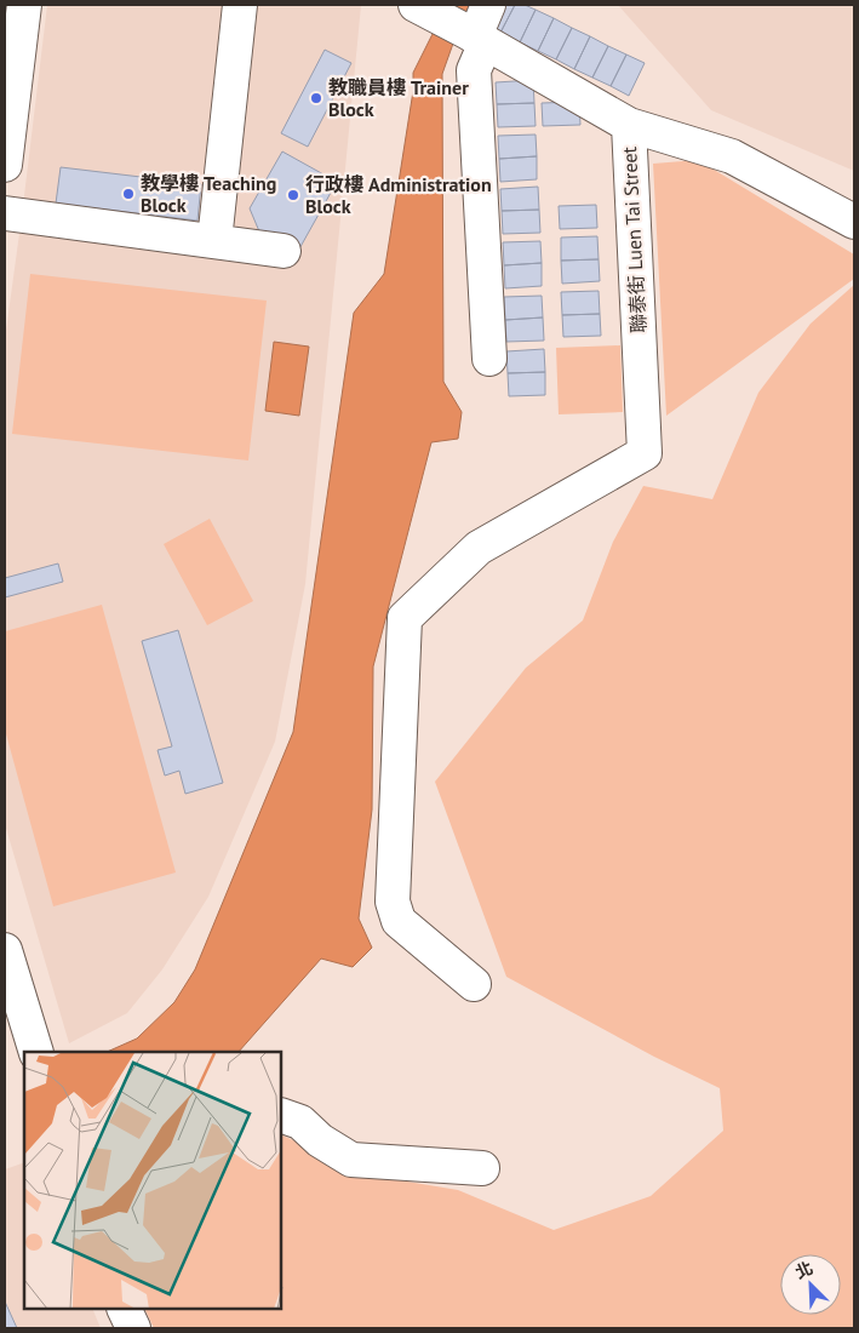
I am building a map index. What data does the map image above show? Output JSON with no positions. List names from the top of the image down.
{
  "streets": {
    "street": ["聯泰街 Luen Tai Street"]
  },
  "places": ["教職員樓 Trainer Block", "教學樓 Teaching Block", "行政樓 Administration Block"],
  "north": "top left"
}
